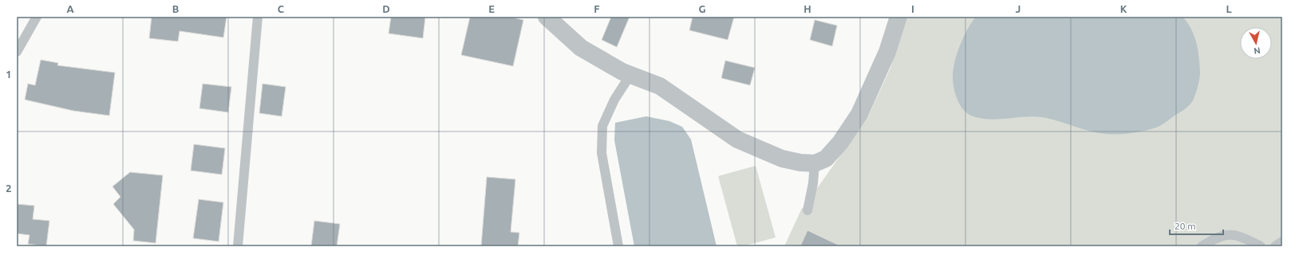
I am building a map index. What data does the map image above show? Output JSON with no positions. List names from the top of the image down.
{
  "scale_bar": "20 m",
  "north": "bottom",
  "grid": {
    "columns": [
      "A",
      "B",
      "C",
      "D",
      "E",
      "F",
      "G",
      "H",
      "I",
      "J",
      "K",
      "L"
    ],
    "rows": ["1", "2"]
  }
}
